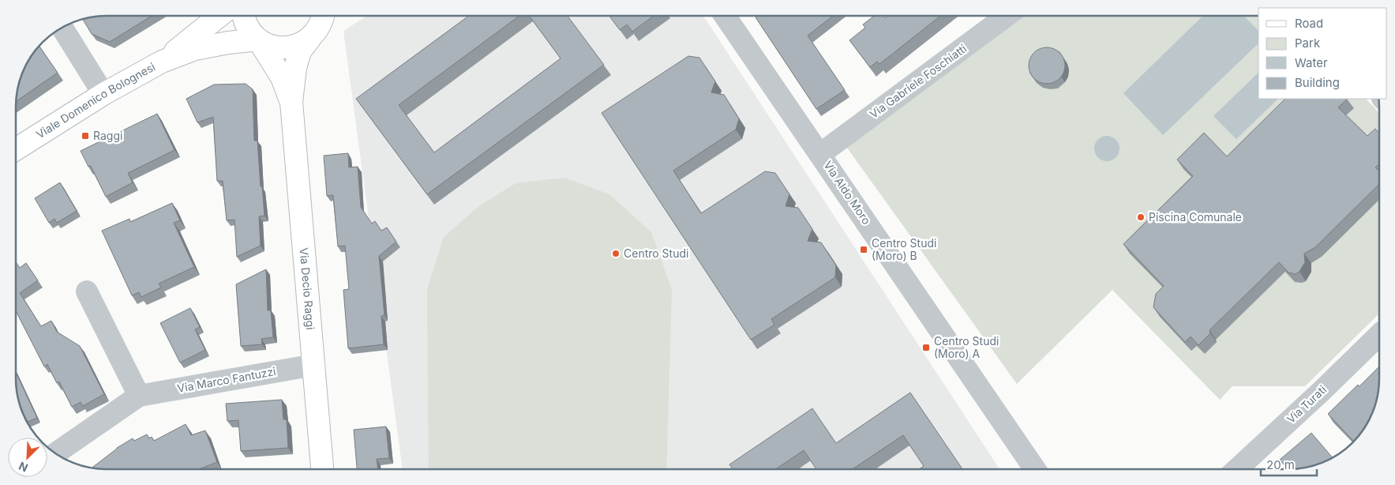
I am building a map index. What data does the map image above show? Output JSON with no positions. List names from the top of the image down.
{
  "streets": {
    "main road": ["Viale Domenico Bolognesi", "Via Decio Raggi"],
    "street": [
      "Via Gabriele Foschiatti",
      "Via Aldo Moro",
      "Via Marco Fantuzzi",
      "Via Turati"
    ]
  },
  "crossings": [
    ["Via Gabriele Foschiatti", "Via Aldo Moro"],
    ["Viale Domenico Bolognesi", "Via Decio Raggi"],
    ["Via Decio Raggi", "Via Marco Fantuzzi"]
  ],
  "places": {
    "transit": ["Raggi", "Centro Studi (Moro) B", "Centro Studi (Moro) A"],
    "other": ["Piscina Comunale", "Centro Studi"]
  },
  "legend": [
    "Road",
    "Park",
    "Water",
    "Building"
  ],
  "scale_bar": "20 m",
  "north": "bottom left"
}
